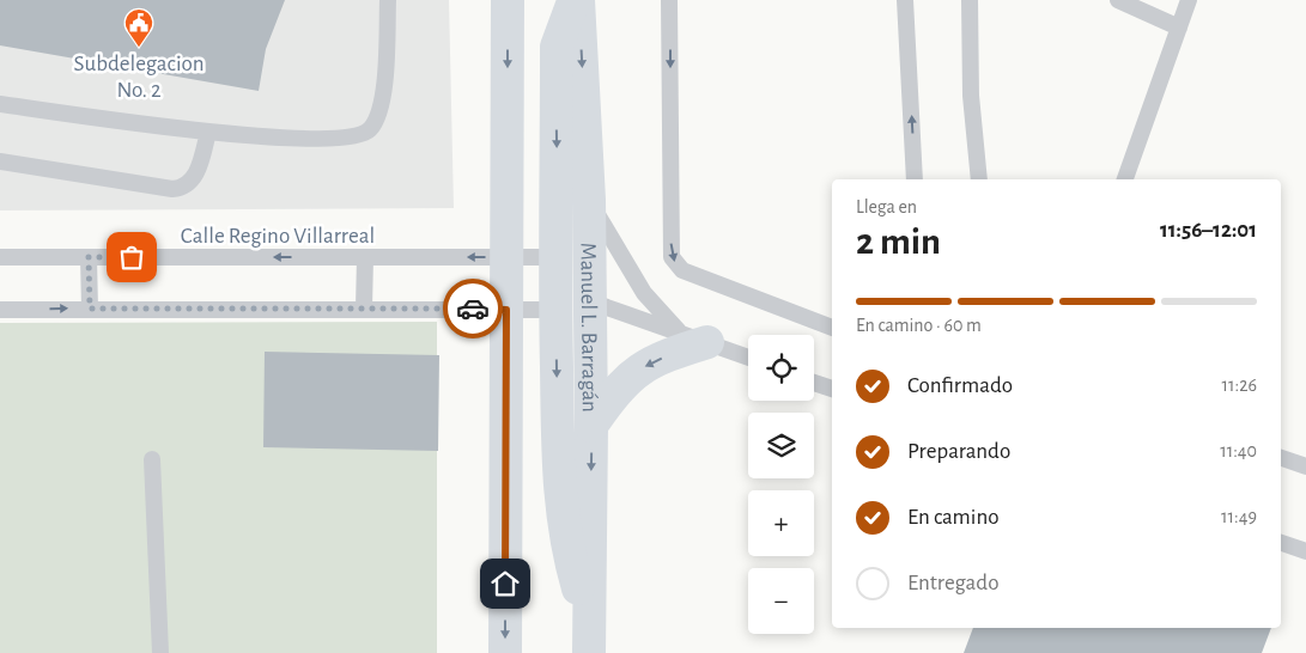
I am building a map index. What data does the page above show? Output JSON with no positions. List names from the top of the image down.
{
  "streets": {
    "highway": ["Manuel L. Barragán"],
    "lane": ["Calle Regino Villarreal"]
  },
  "places": {
    "public building": ["Subdelegacion No. 2"]
  },
  "page": {
    "heading": ["2 min", "Llega en", "11:56–12:01"],
    "bar": "En camino · 60 m",
    "map_buttons": ["+", "−"],
    "list": [
      ["Confirmado", "11:26"],
      ["Preparando", "11:40"],
      ["En camino", "11:49"],
      "Entregado"
    ]
  }
}
